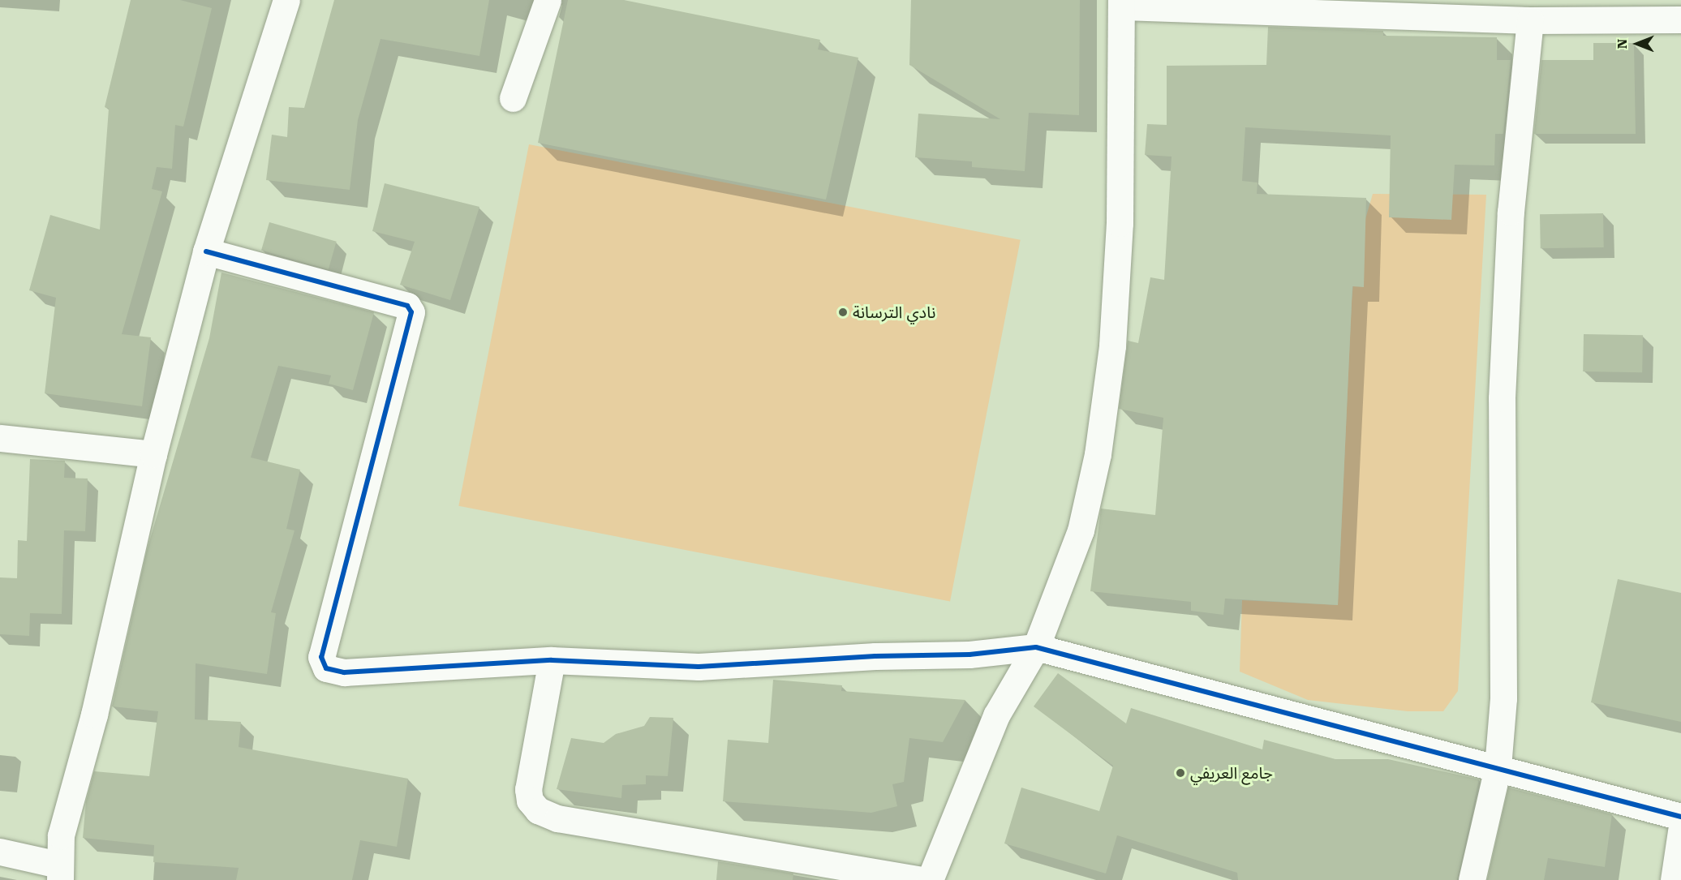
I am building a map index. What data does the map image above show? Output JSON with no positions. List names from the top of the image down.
{
  "places": ["نادي الترسانة", "جامع العريفي"],
  "north": "left"
}
